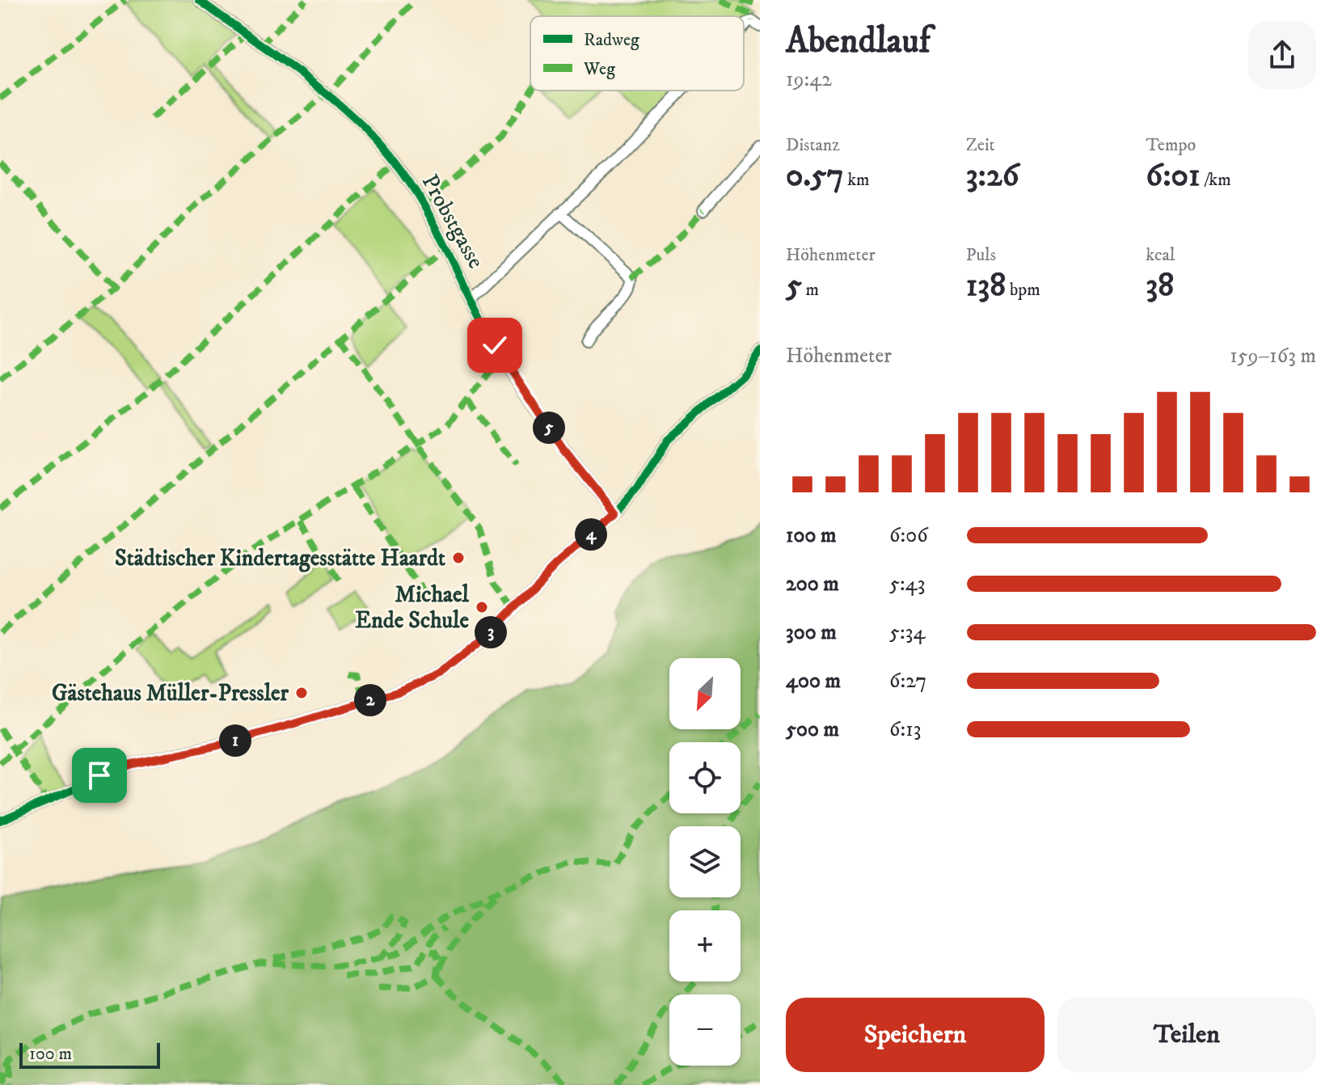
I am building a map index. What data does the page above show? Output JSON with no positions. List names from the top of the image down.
{
  "streets": {
    "street": ["Probstgasse"]
  },
  "places": ["Städtischer Kindertagesstätte Haardt", "Michael Ende Schule", "Gästehaus Müller-Pressler"],
  "legend": ["Radweg", "Weg"],
  "scale_bar": "100 m",
  "north": "bottom left",
  "page": {
    "heading": ["Abendlauf", "19:42"],
    "stats": [
      ["Distanz", "0.57 km"],
      ["Zeit", "3:26"],
      ["Tempo", "6:01 /km"],
      ["Höhenmeter", "5 m"],
      ["Puls", "138 bpm"],
      ["kcal", "38"]
    ],
    "chart": ["Höhenmeter", "159–163 m"],
    "pins": [
      "5",
      "4",
      "3",
      "2",
      "1"
    ],
    "list": [
      {
        "name": "100 m",
        "note": "6:06"
      },
      {
        "name": "200 m",
        "note": "5:43"
      },
      {
        "name": "300 m",
        "note": "5:34"
      },
      {
        "name": "400 m",
        "note": "6:27"
      },
      {
        "name": "500 m",
        "note": "6:13"
      }
    ],
    "map_buttons": ["+", "−"],
    "buttons": ["Speichern", "Teilen"],
    "scale": "100 m"
  }
}
